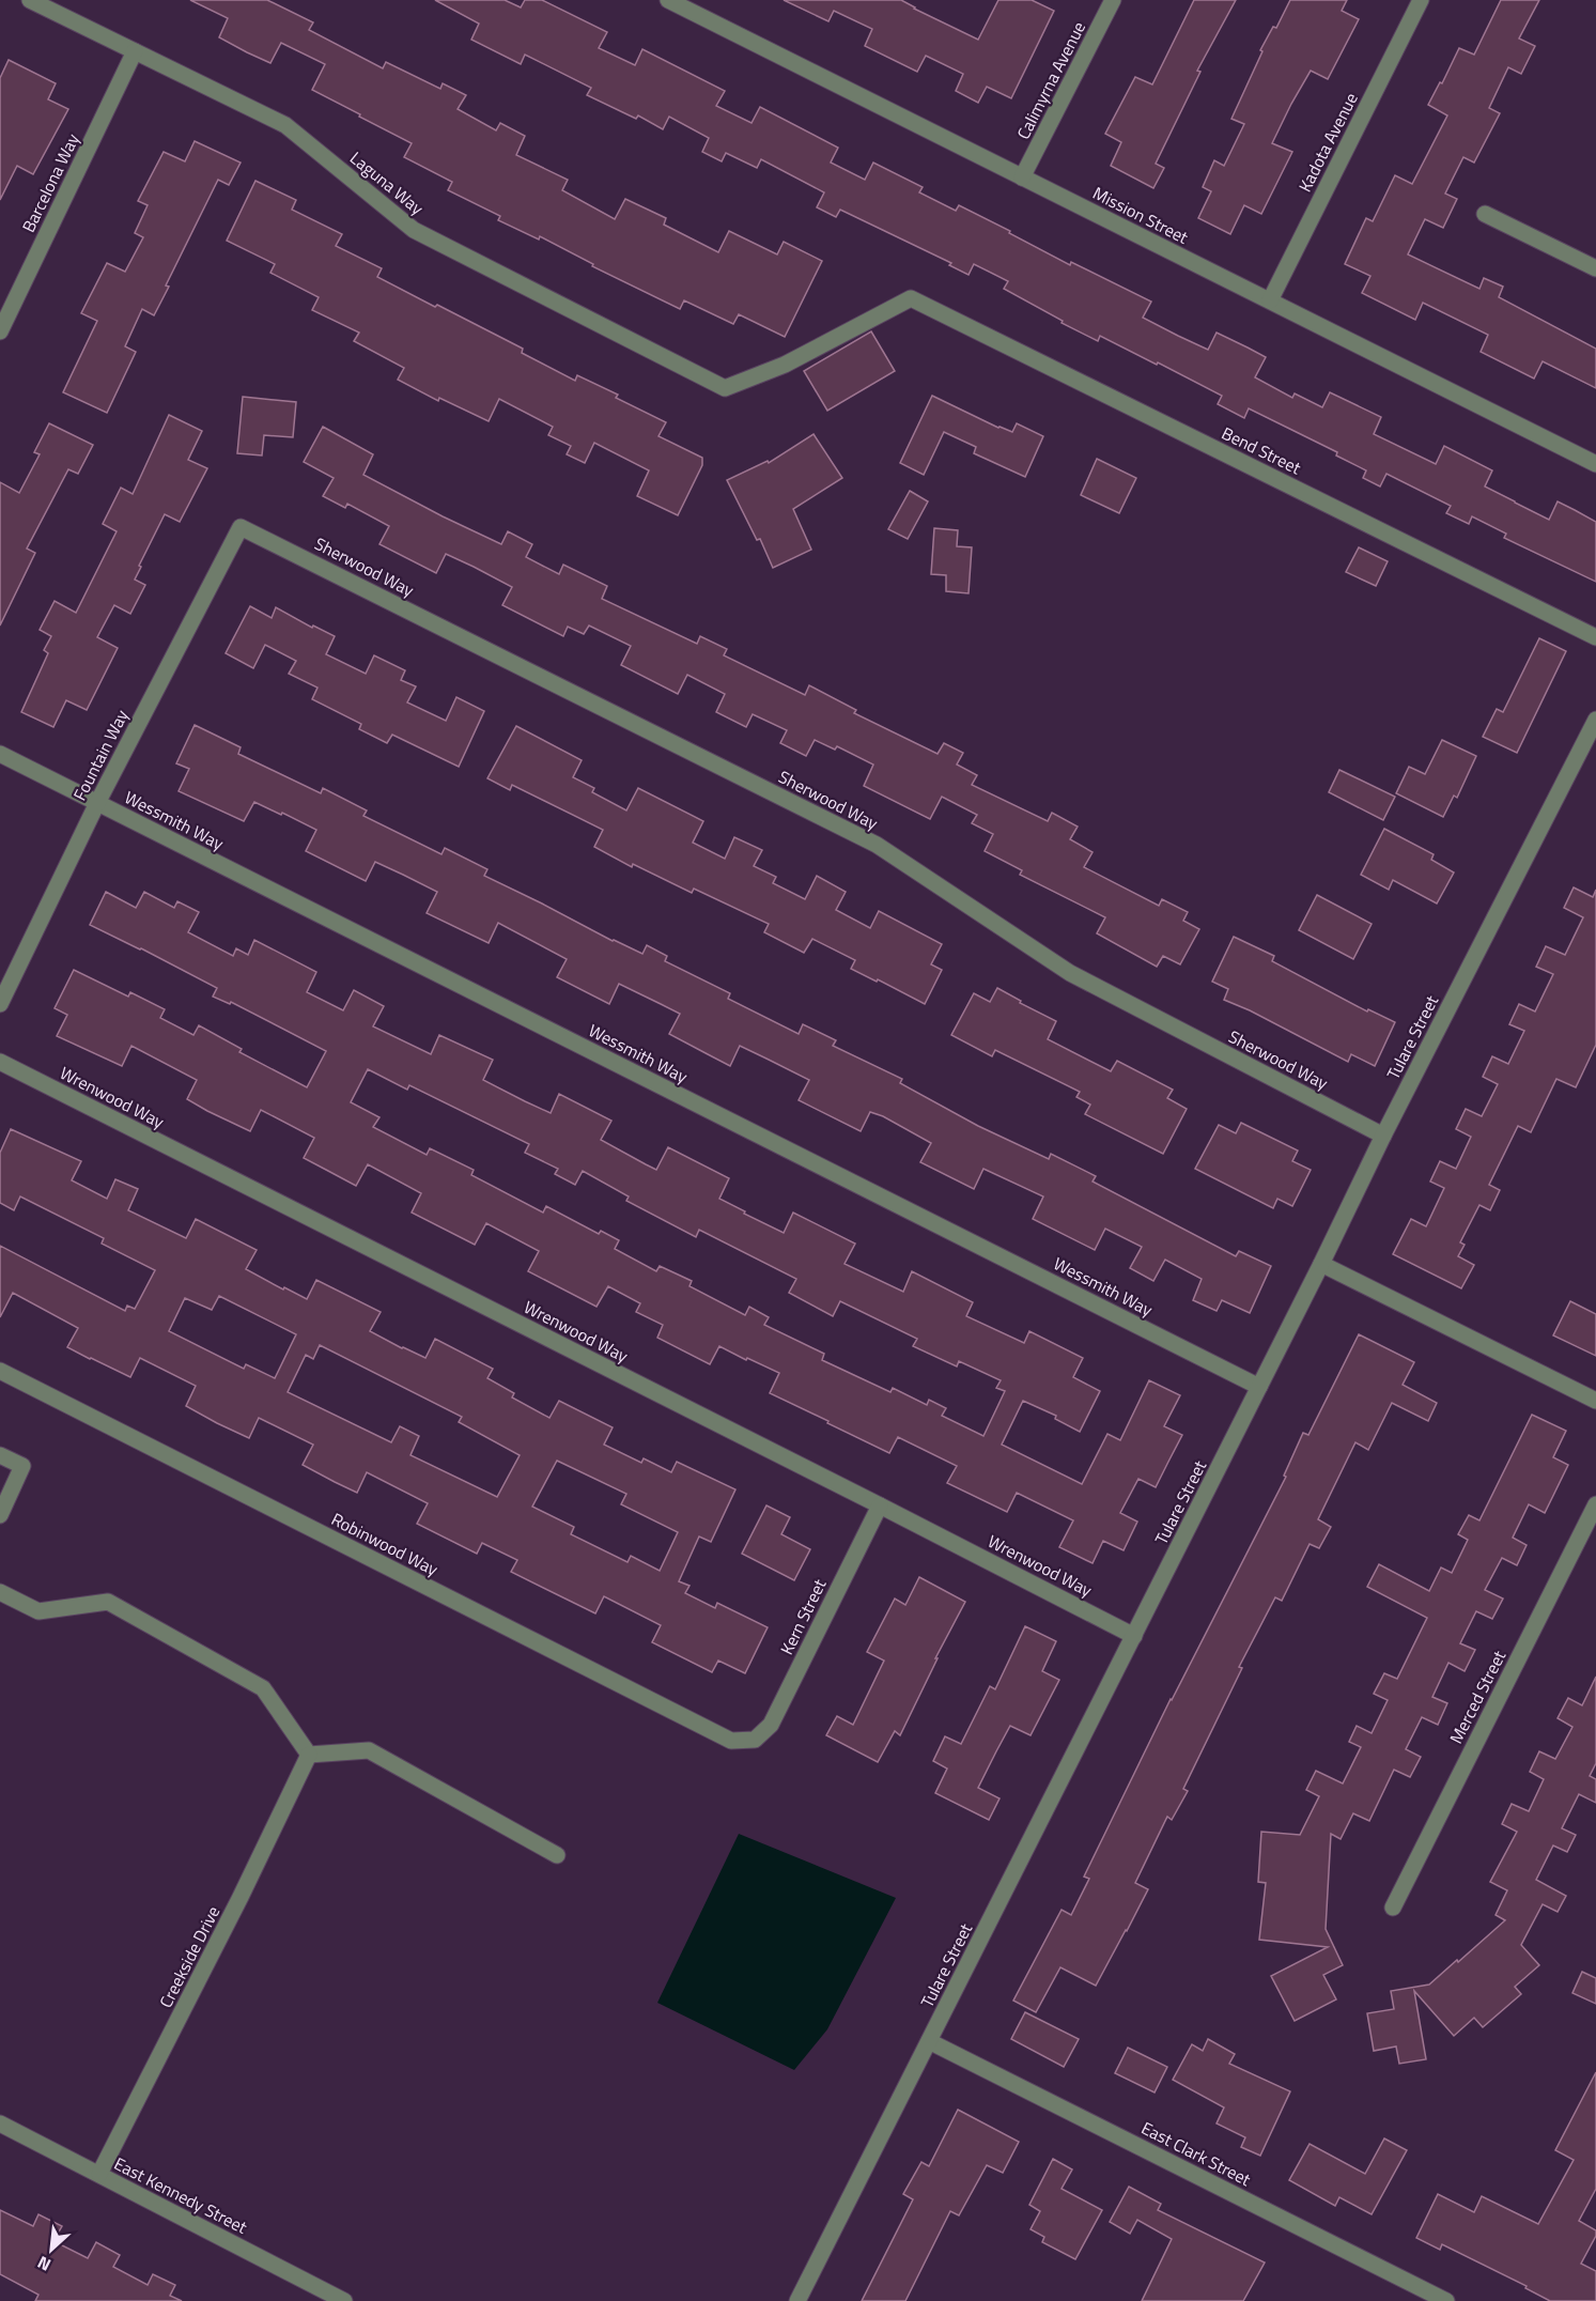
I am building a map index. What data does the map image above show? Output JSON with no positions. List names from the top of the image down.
{
  "streets": {
    "street": [
      "Calimyrna Avenue",
      "Kadota Avenue",
      "Barcelona Way",
      "Laguna Way",
      "Mission Street",
      "Bend Street",
      "Sherwood Way",
      "Fountain Way",
      "Wessmith Way",
      "Tulare Street",
      "Wrenwood Way",
      "Robinwood Way",
      "Kern Street",
      "Merced Street",
      "Creekside Drive",
      "East Clark Street",
      "East Kennedy Street"
    ]
  },
  "crossings": [
    ["Calimyrna Avenue", "Mission Street"],
    ["Kadota Avenue", "Mission Street"],
    ["Barcelona Way", "Laguna Way"],
    ["Laguna Way", "Bend Street"],
    ["Sherwood Way", "Fountain Way"],
    ["Sherwood Way", "Tulare Street"],
    ["Fountain Way", "Wessmith Way"],
    ["Wessmith Way", "Tulare Street"],
    ["Tulare Street", "Wrenwood Way"],
    ["Tulare Street", "East Clark Street"],
    ["Wrenwood Way", "Kern Street"],
    ["Robinwood Way", "Kern Street"],
    ["Creekside Drive", "East Kennedy Street"]
  ],
  "north": "bottom left"
}
